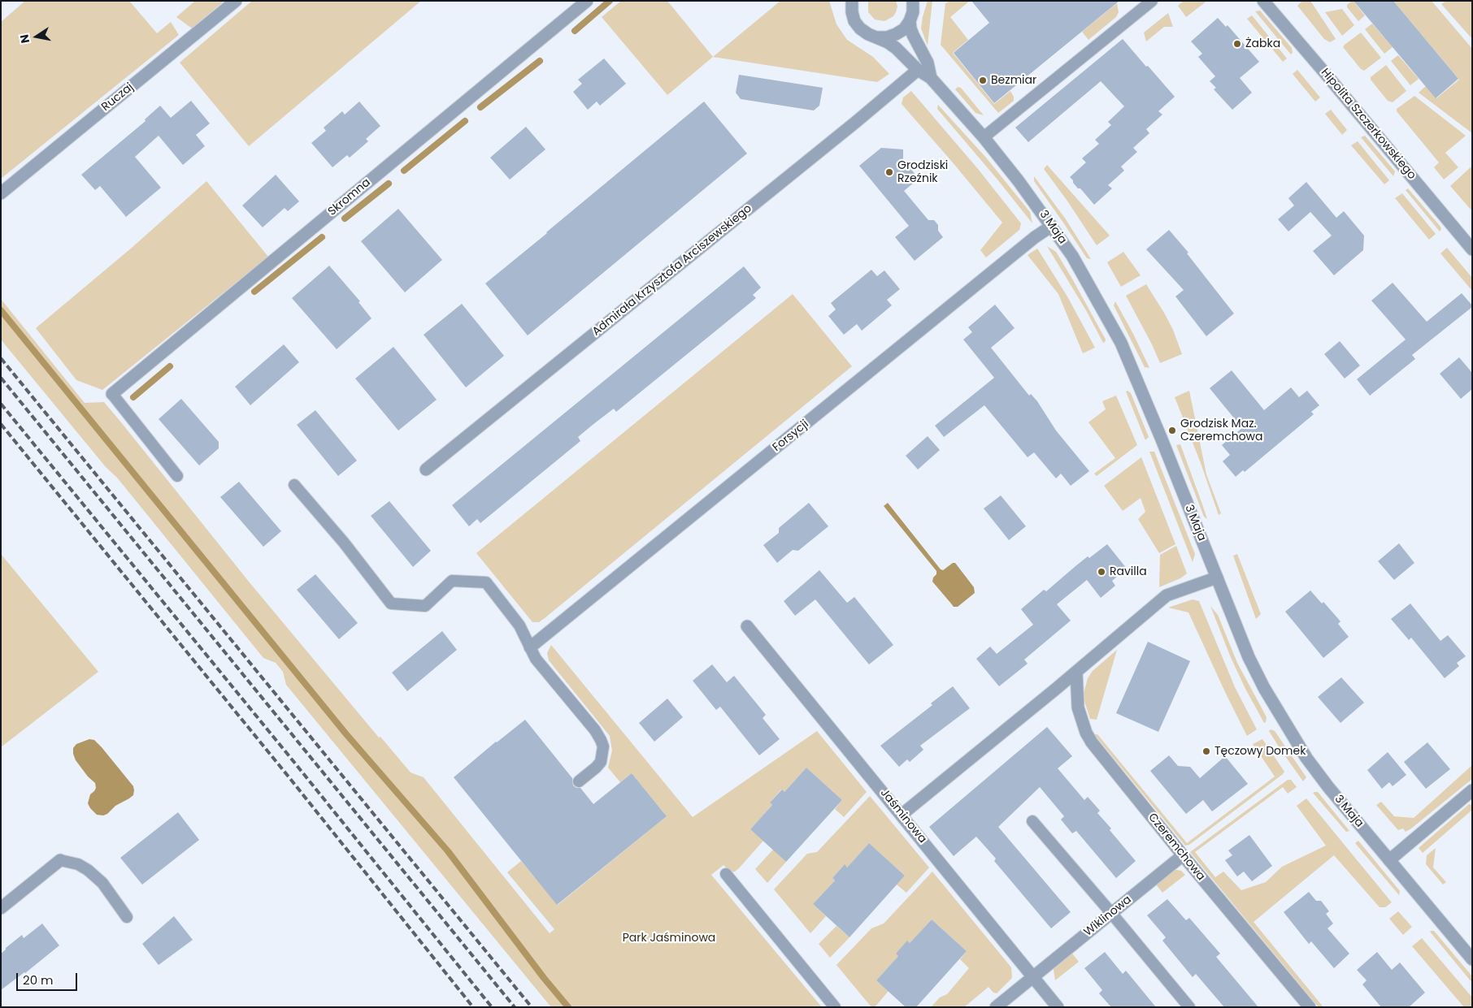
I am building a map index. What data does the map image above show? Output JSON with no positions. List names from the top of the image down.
{
  "streets": {
    "street": [
      "Ruczaj",
      "Hipolita Szczerkowskiego",
      "Skromna",
      "3 Maja",
      "Admirała Krzysztofa Arciszewskiego",
      "Forsycji",
      "Jaśminowa",
      "Czeremchowa",
      "Wiklinowa"
    ]
  },
  "crossings": [
    ["3 Maja", "Admirała Krzysztofa Arciszewskiego"],
    ["3 Maja", "Forsycji"],
    ["Jaśminowa", "Wiklinowa"],
    ["Czeremchowa", "Wiklinowa"]
  ],
  "parks": ["Park Jaśminowa"],
  "places": [
    "Żabka",
    "Bezmiar",
    "Grodziski Rzeźnik",
    "Grodzisk Maz. Czeremchowa",
    "Ravilla",
    "Tęczowy Domek"
  ],
  "scale_bar": "20 m",
  "north": "left"
}
